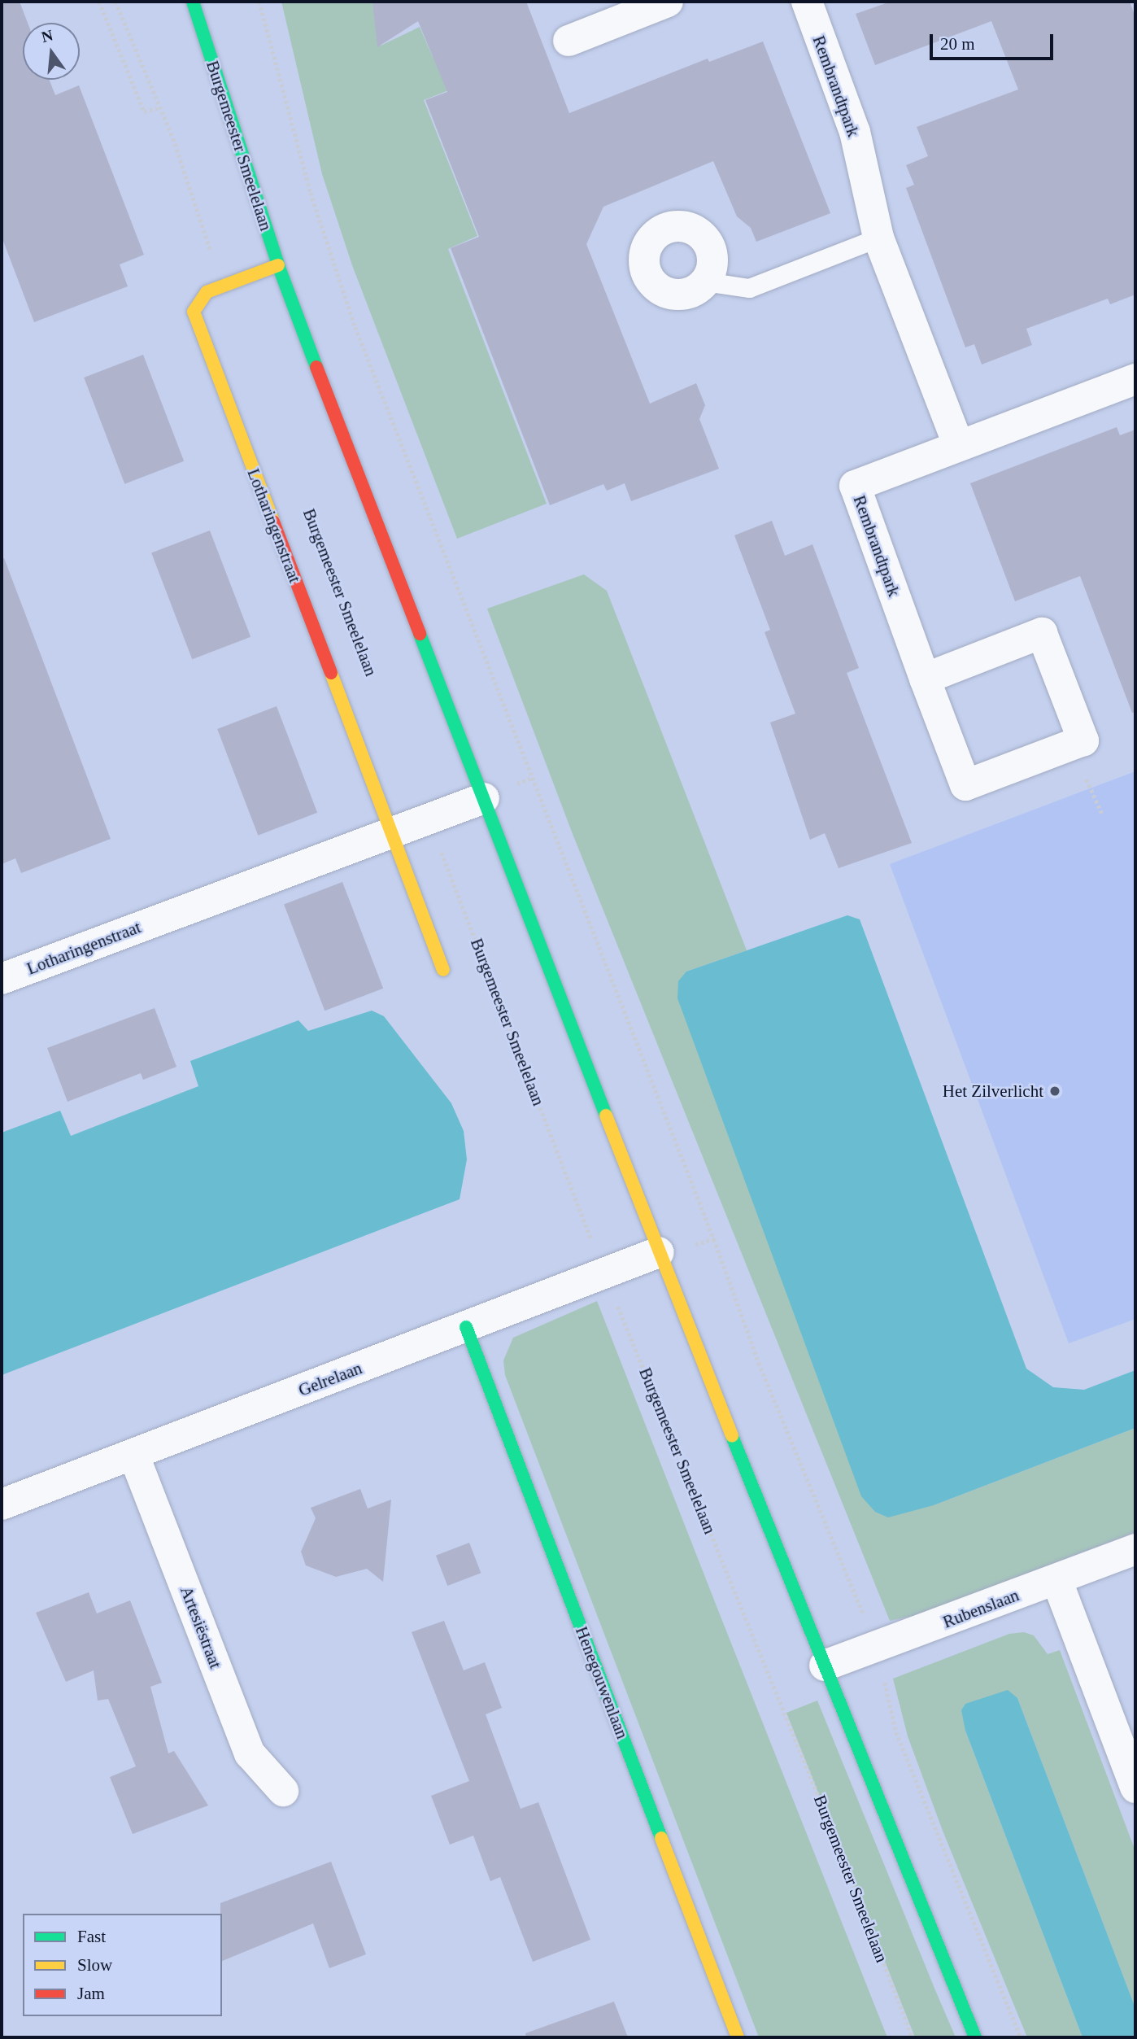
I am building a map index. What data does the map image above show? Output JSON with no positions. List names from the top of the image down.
{
  "streets": {
    "street": [
      "Rembrandtpark",
      "Burgemeester Smeelelaan",
      "Lotharingenstraat",
      "Gelrelaan",
      "Rubenslaan",
      "Artesiëstraat",
      "Henegouwenlaan"
    ]
  },
  "crossings": [
    ["Burgemeester Smeelelaan", "Lotharingenstraat"],
    ["Burgemeester Smeelelaan", "Gelrelaan"],
    ["Burgemeester Smeelelaan", "Rubenslaan"],
    ["Gelrelaan", "Artesiëstraat"],
    ["Gelrelaan", "Henegouwenlaan"]
  ],
  "places": ["Het Zilverlicht"],
  "legend": ["Fast", "Slow", "Jam"],
  "scale_bar": "20 m",
  "north": "top"
}
